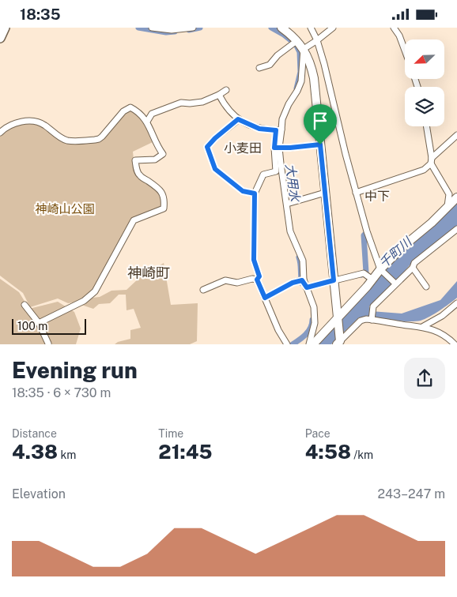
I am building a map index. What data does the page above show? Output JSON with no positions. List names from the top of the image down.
{
  "districts": ["小麦田", "中下", "神崎町"],
  "water": ["大用水", "千町川"],
  "parks": ["神崎山公園"],
  "scale_bar": "100 m",
  "north": "bottom left",
  "page": {
    "status": "18:35",
    "scale": "100 m",
    "heading": ["Evening run", "18:35 · 6 × 730 m"],
    "stats": [
      ["Distance", "4.38 km"],
      ["Time", "21:45"],
      ["Pace", "4:58 /km"]
    ],
    "chart": ["Elevation", "243–247 m"]
  }
}
